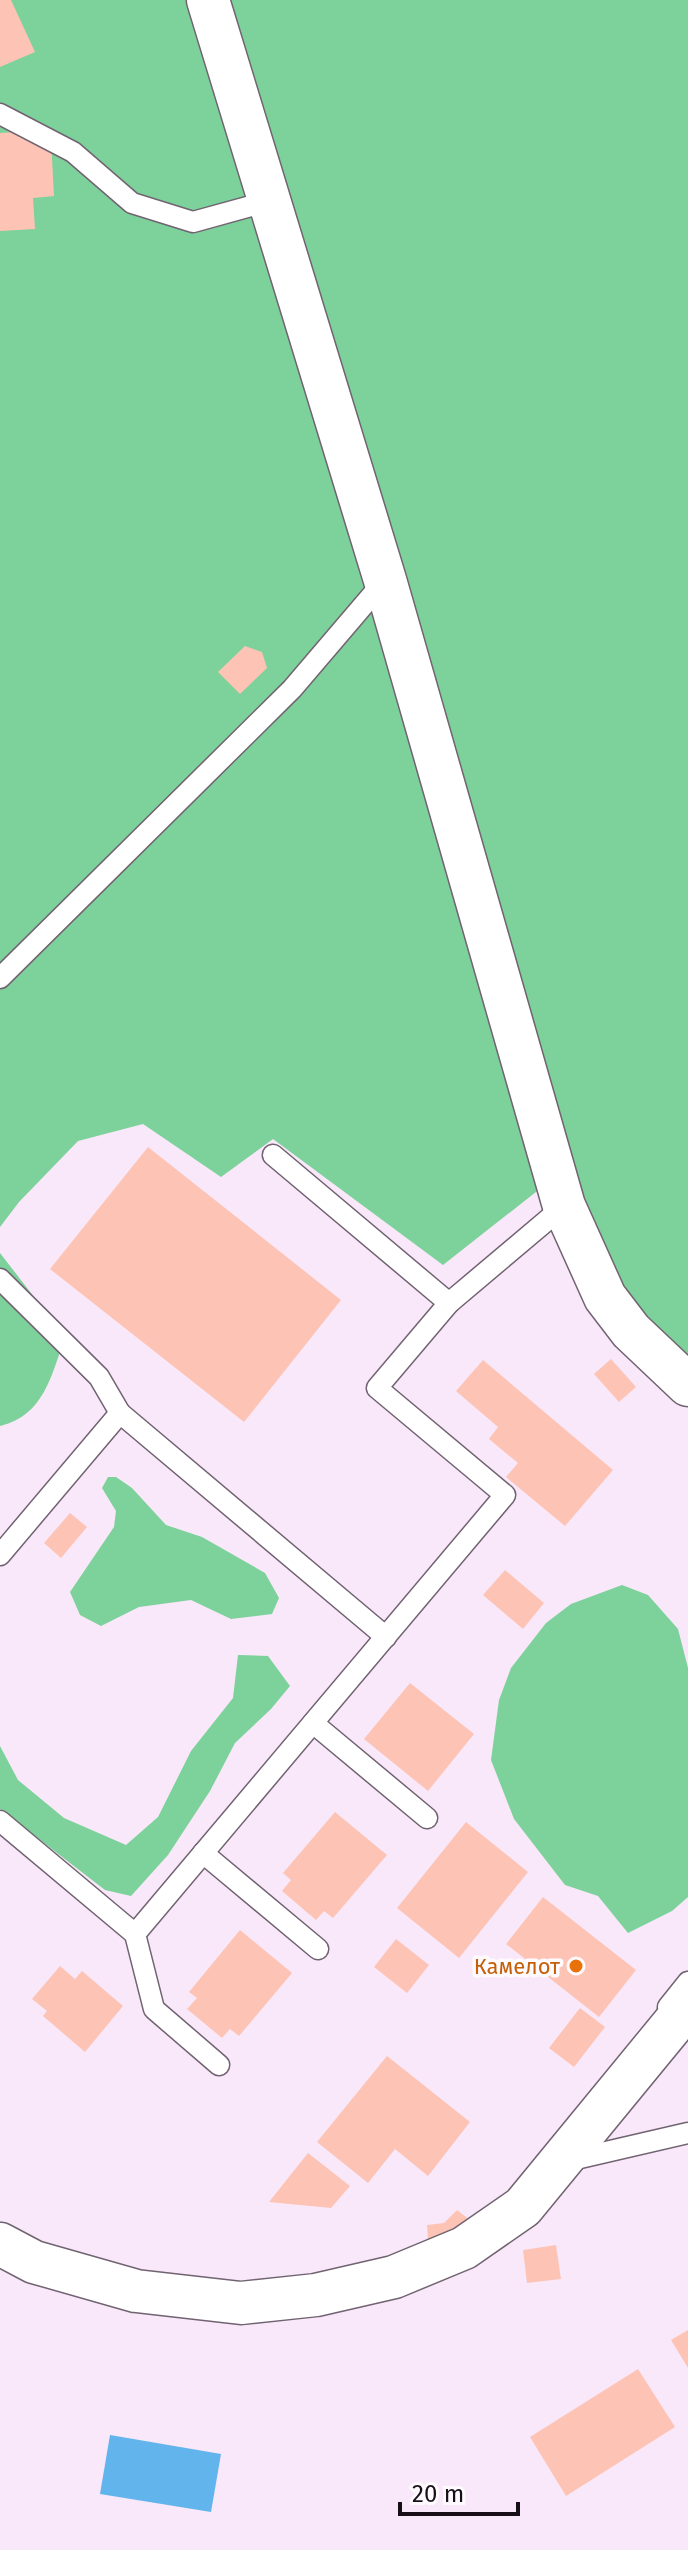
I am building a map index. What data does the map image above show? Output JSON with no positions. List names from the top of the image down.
{
  "places": ["Камелот"],
  "scale_bar": "20 m"
}
